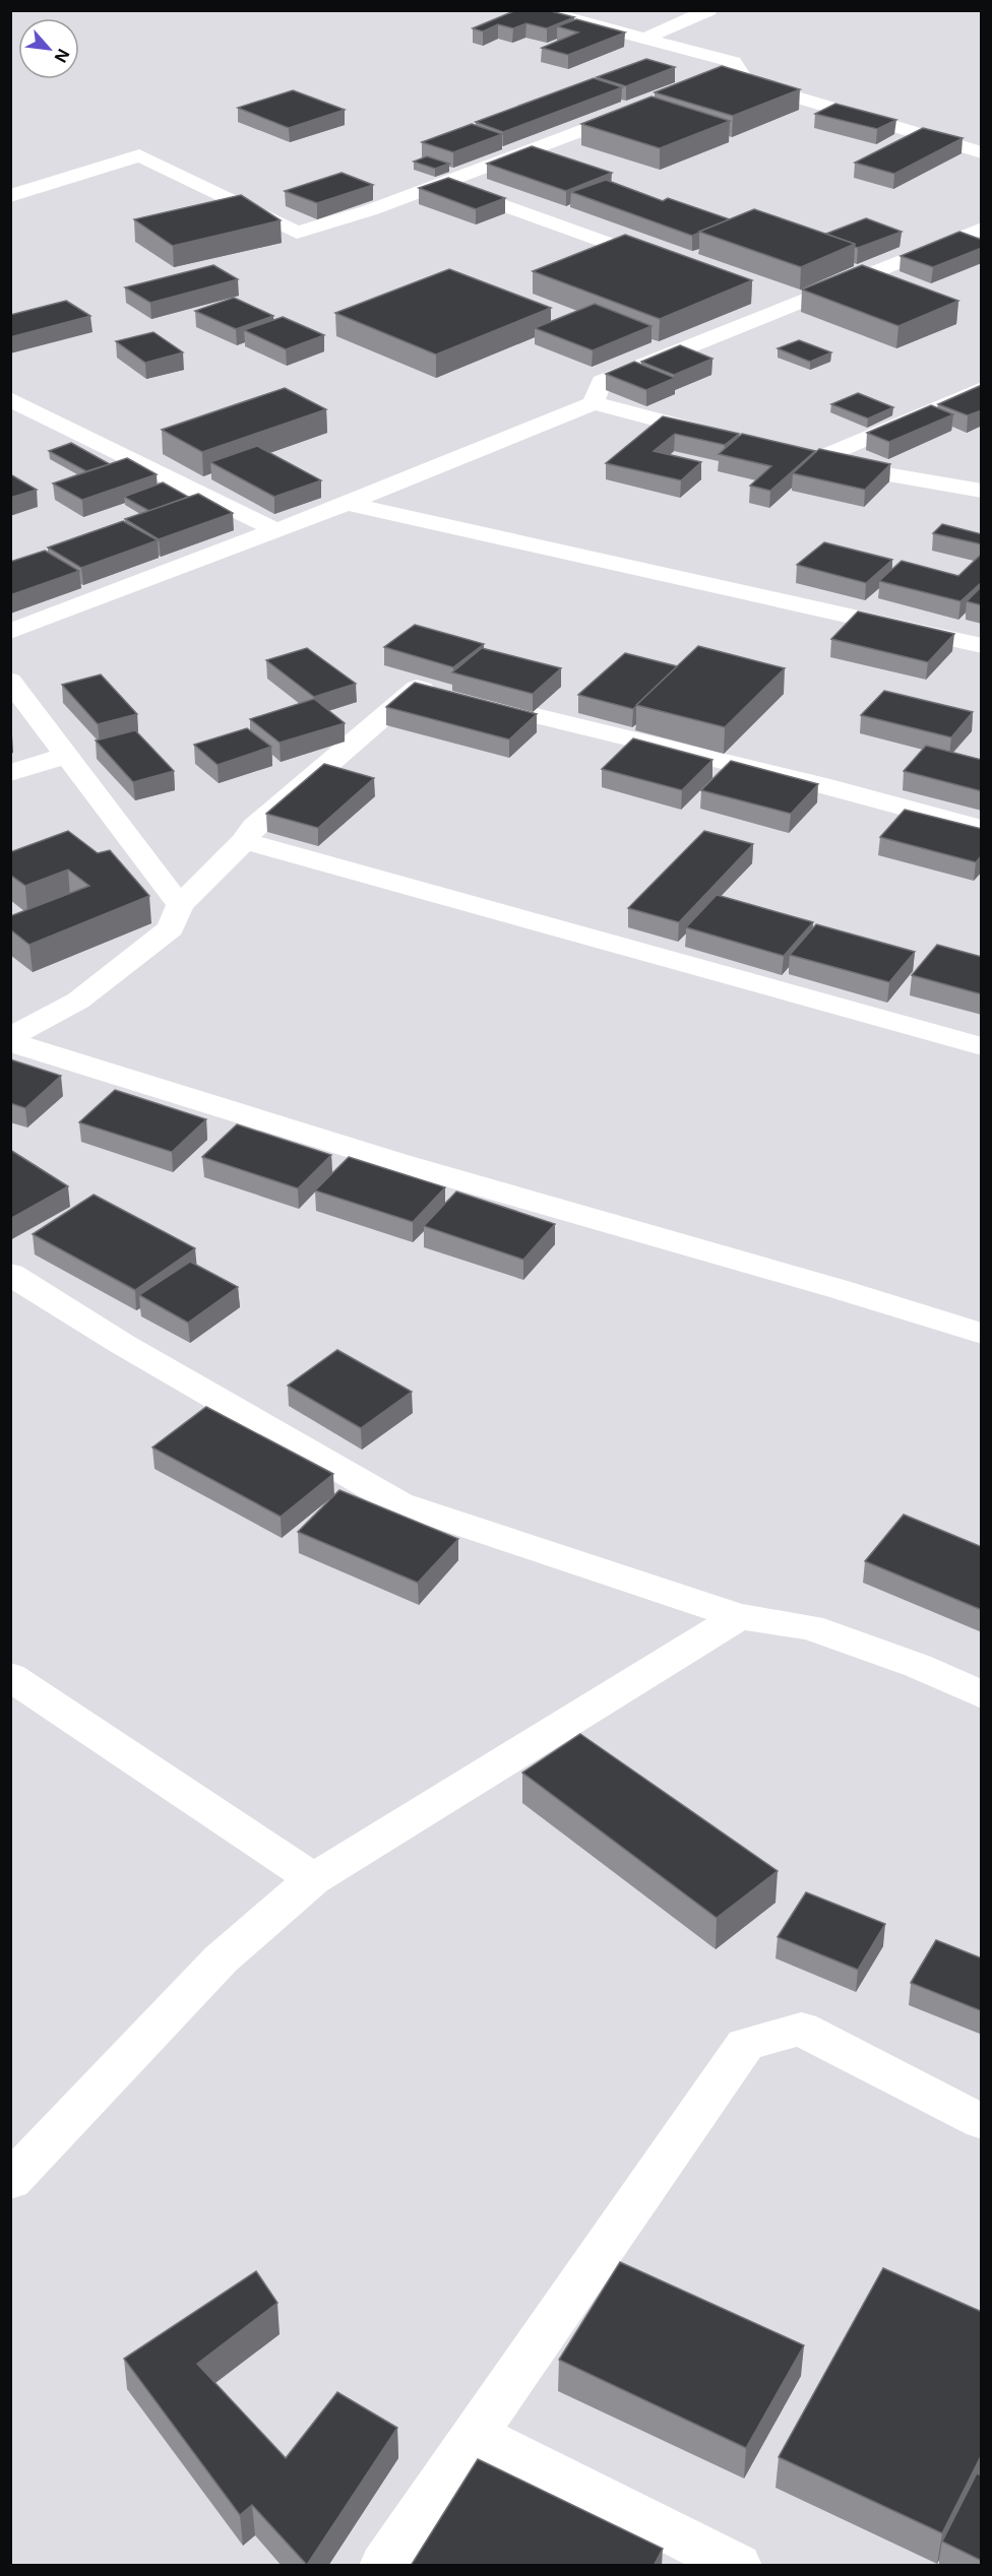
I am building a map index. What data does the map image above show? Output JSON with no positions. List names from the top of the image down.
{
  "north": "bottom right"
}
